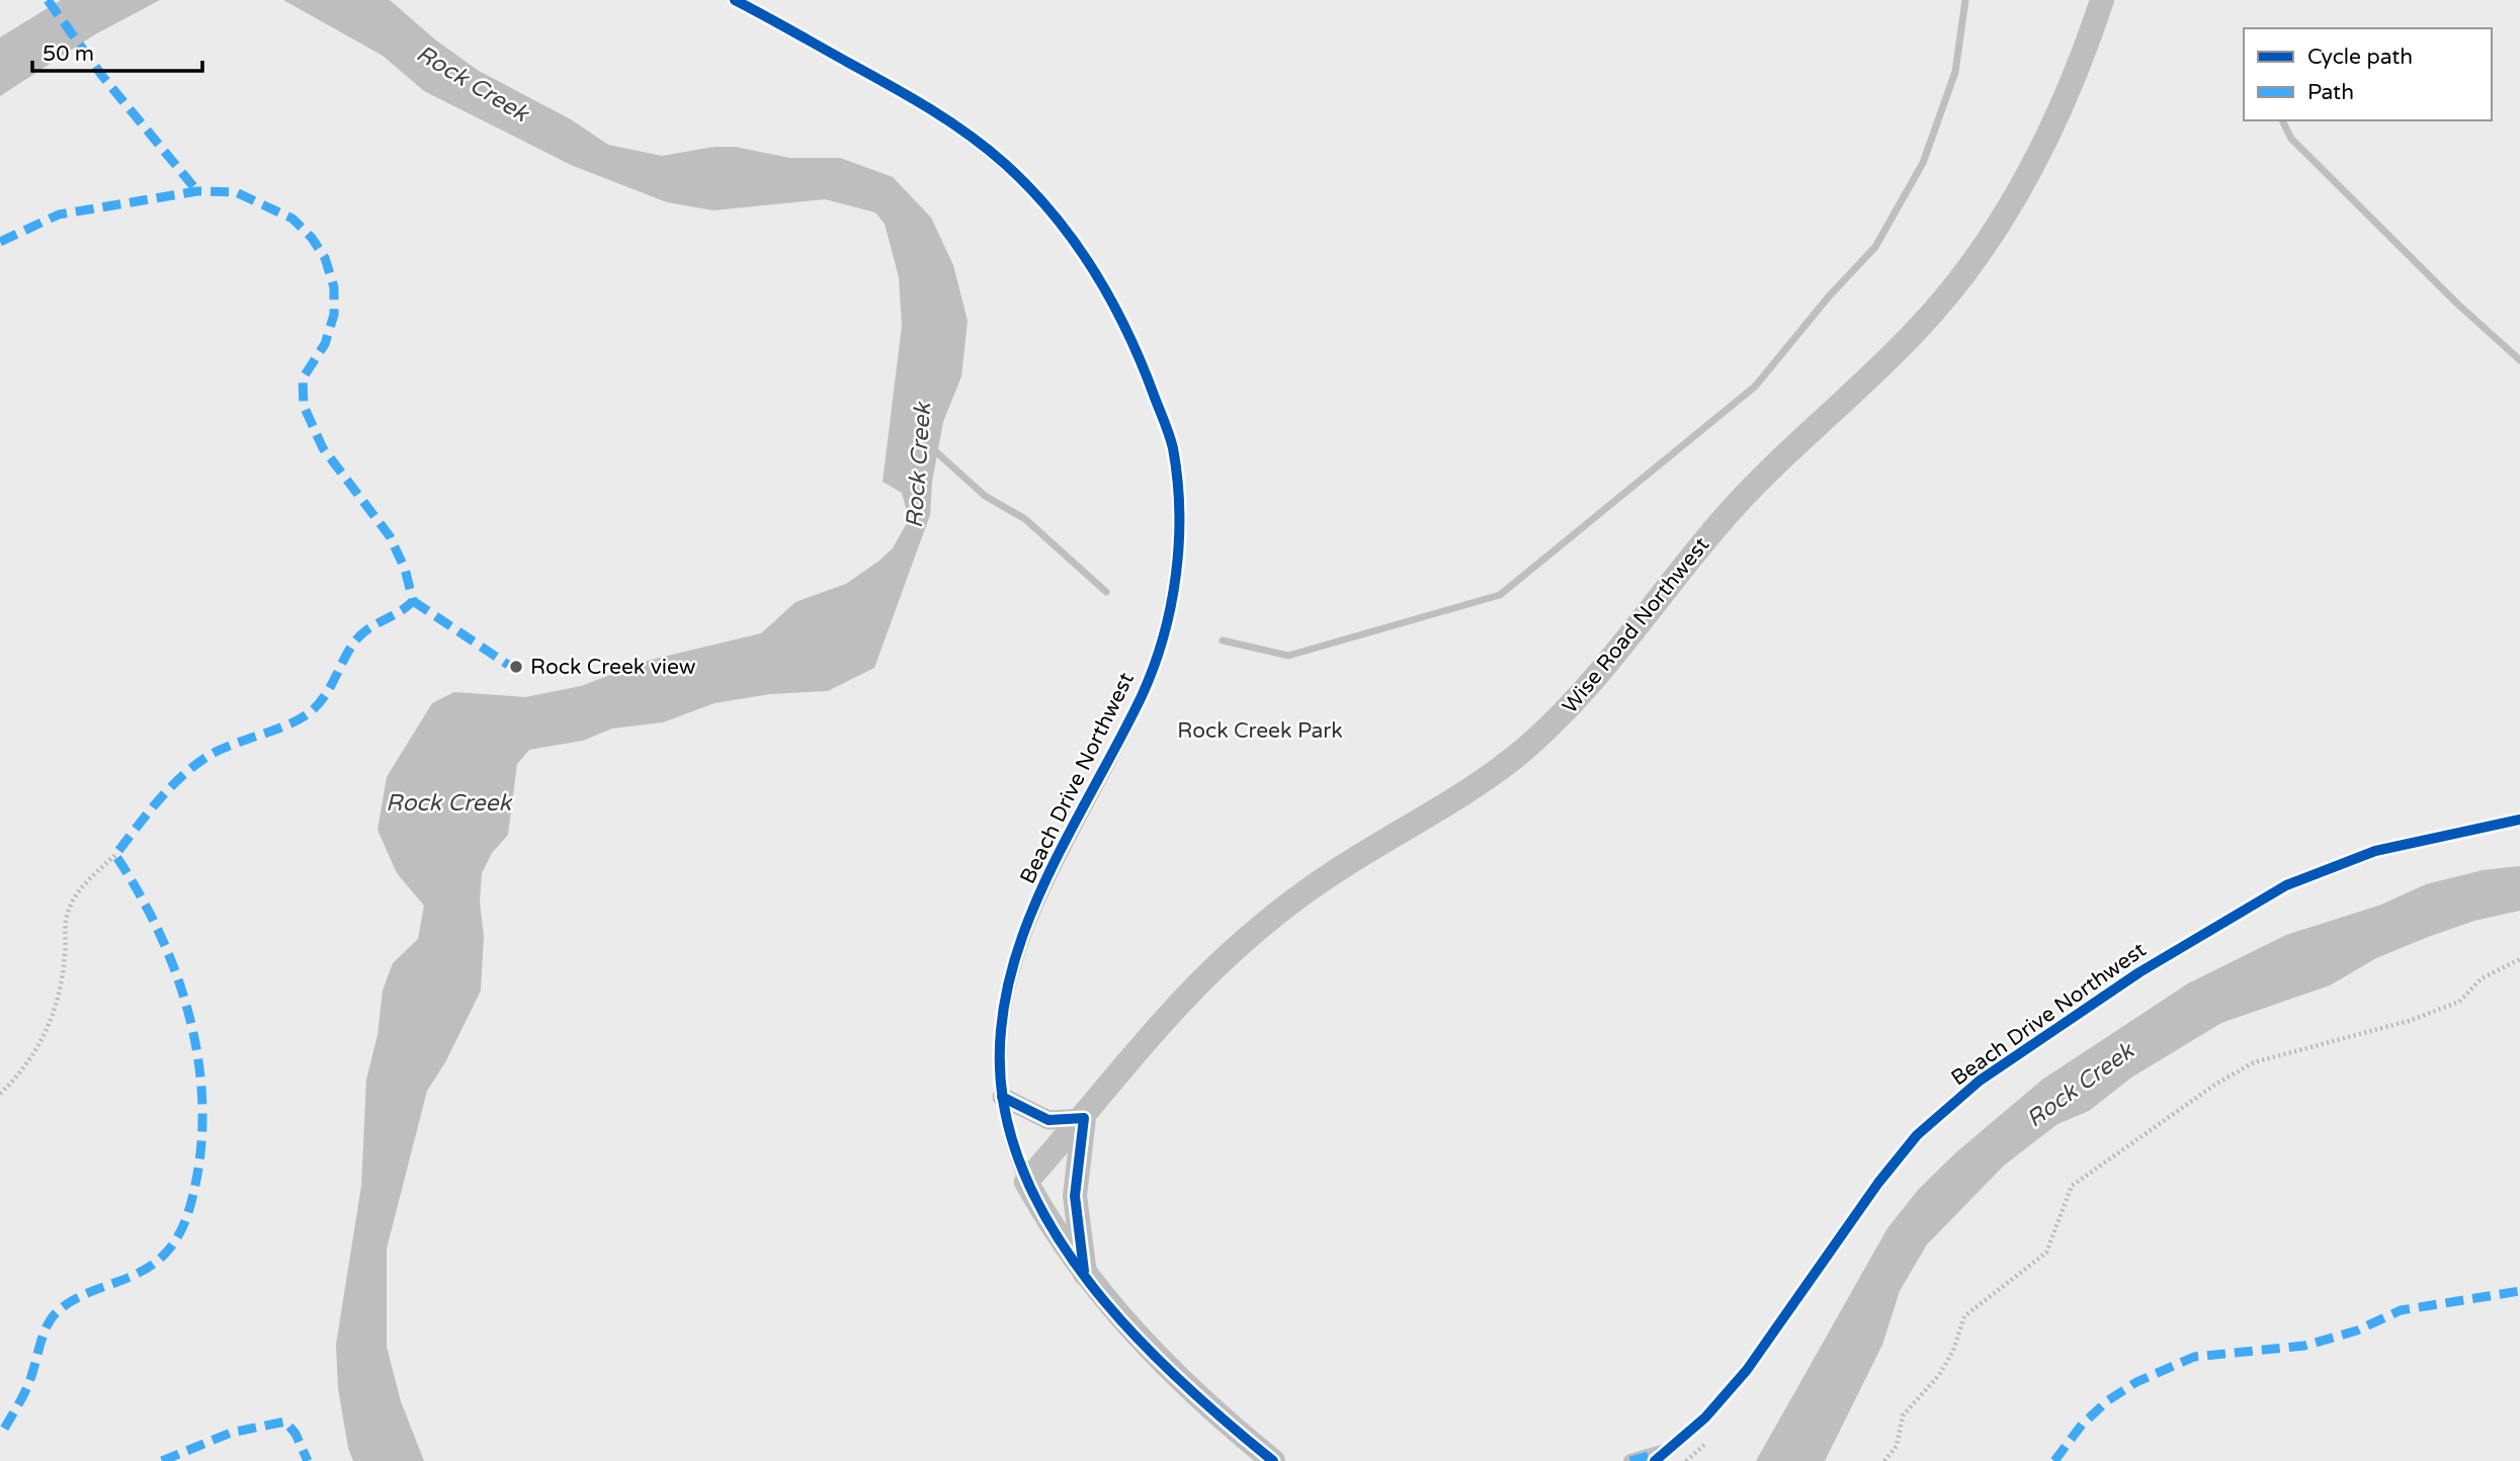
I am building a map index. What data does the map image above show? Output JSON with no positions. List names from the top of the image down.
{
  "streets": {
    "street": ["Wise Road Northwest", "Beach Drive Northwest"]
  },
  "crossings": [
    ["Wise Road Northwest", "Beach Drive Northwest"]
  ],
  "water": ["Rock Creek"],
  "parks": ["Rock Creek Park"],
  "places": ["Rock Creek view"],
  "legend": ["Cycle path", "Path"],
  "scale_bar": "50 m"
}
